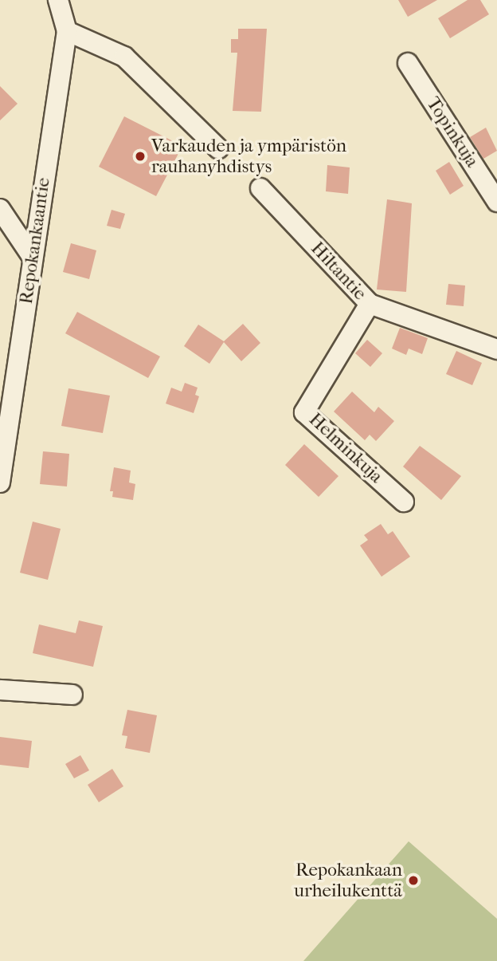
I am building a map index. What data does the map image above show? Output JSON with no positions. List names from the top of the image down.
{
  "streets": {
    "street": [
      "Topinkuja",
      "Repokankaantie",
      "Hiltantie",
      "Helminkuja"
    ]
  },
  "crossings": [
    ["Hiltantie", "Helminkuja"]
  ],
  "places": ["Varkauden ja ympäristön rauhanyhdistys", "Repokankaan urheilukenttä"]
}
